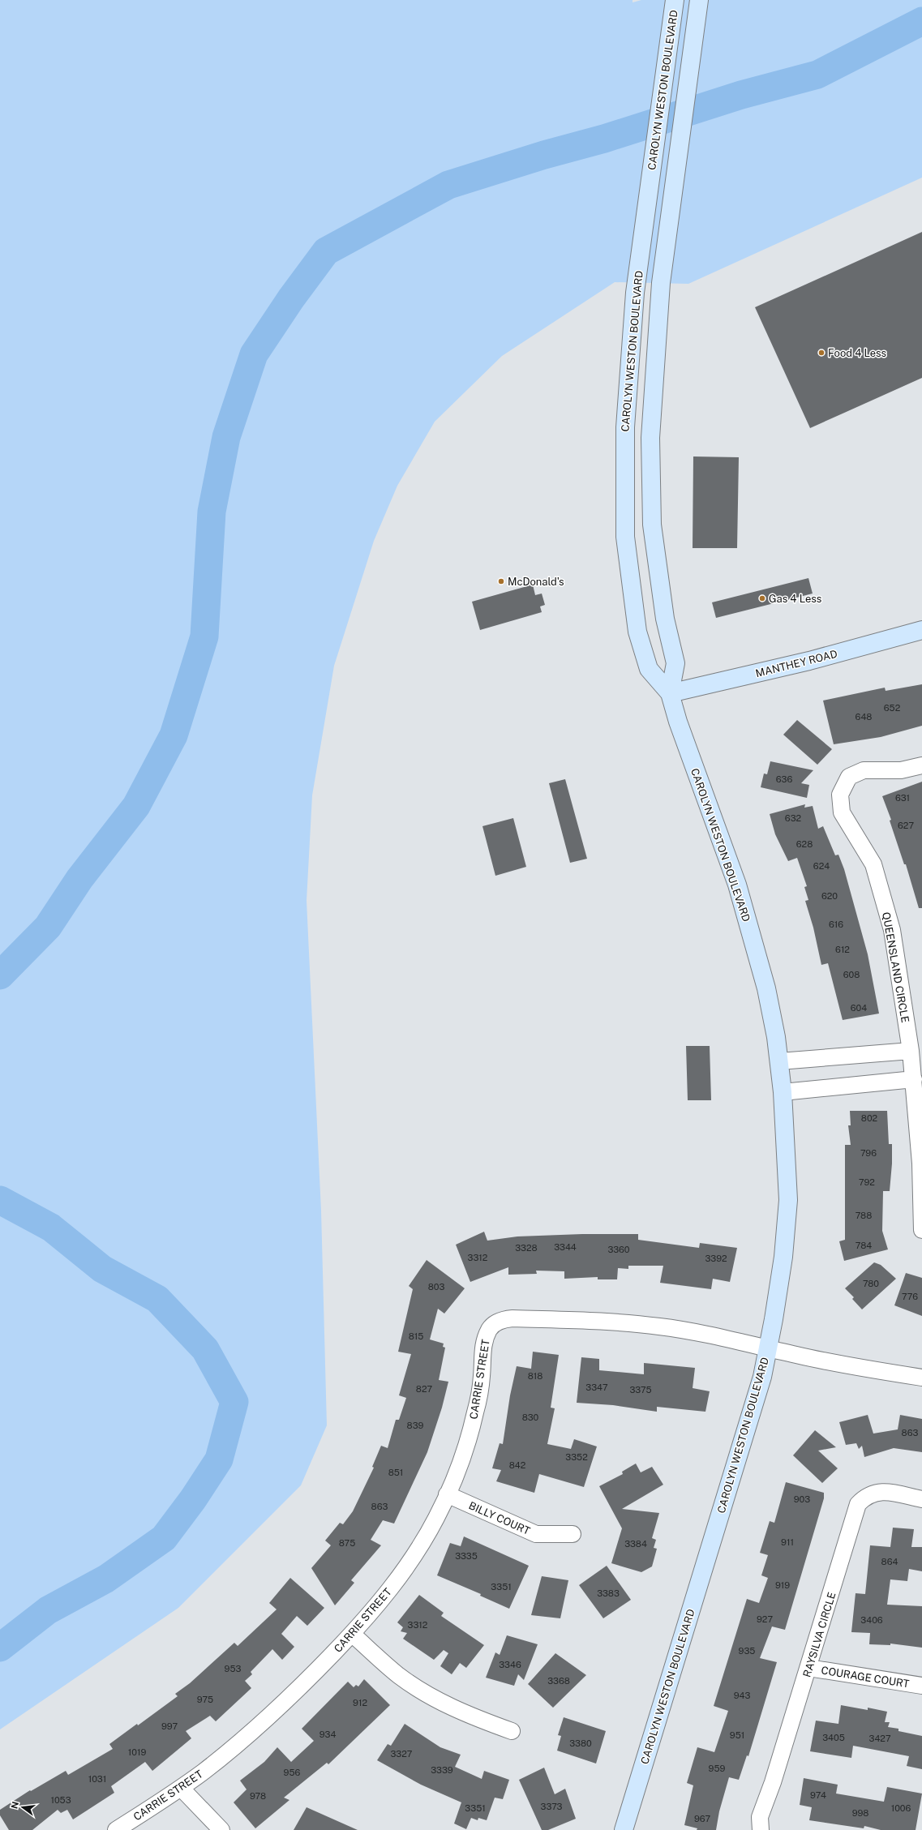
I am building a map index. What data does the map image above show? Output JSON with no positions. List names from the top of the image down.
{
  "streets": {
    "street": [
      "CAROLYN WESTON BOULEVARD",
      "MANTHEY ROAD",
      "QUEENSLAND CIRCLE",
      "CARRIE STREET",
      "BILLY COURT",
      "RAYSILVA CIRCLE",
      "COURAGE COURT"
    ]
  },
  "crossings": [
    ["CAROLYN WESTON BOULEVARD", "MANTHEY ROAD"],
    ["CAROLYN WESTON BOULEVARD", "CARRIE STREET"],
    ["CARRIE STREET", "BILLY COURT"],
    ["RAYSILVA CIRCLE", "COURAGE COURT"]
  ],
  "places": ["Food 4 Less", "McDonald's", "Gas 4 Less"],
  "house_numbers": [
    "652",
    "648",
    "636",
    "631",
    "632",
    "627",
    "628",
    "624",
    "620",
    "616",
    "612",
    "608",
    "604",
    "802",
    "796",
    "792",
    "788",
    "784",
    "3344",
    "3328",
    "3360",
    "3312",
    "3392",
    "780",
    "803",
    "776",
    "815",
    "818",
    "3347",
    "827",
    "3375",
    "830",
    "839",
    "863",
    "3352",
    "842",
    "851",
    "903",
    "863",
    "911",
    "875",
    "3384",
    "3335",
    "864",
    "919",
    "3351",
    "3383",
    "927",
    "3406",
    "3312",
    "935",
    "3346",
    "953",
    "3368",
    "943",
    "975",
    "912",
    "997",
    "934",
    "951",
    "3405",
    "3427",
    "3380",
    "1019",
    "3327",
    "959",
    "3339",
    "956",
    "1031",
    "974",
    "978",
    "1053",
    "3373",
    "3351",
    "1006",
    "998",
    "967"
  ],
  "north": "left"
}
